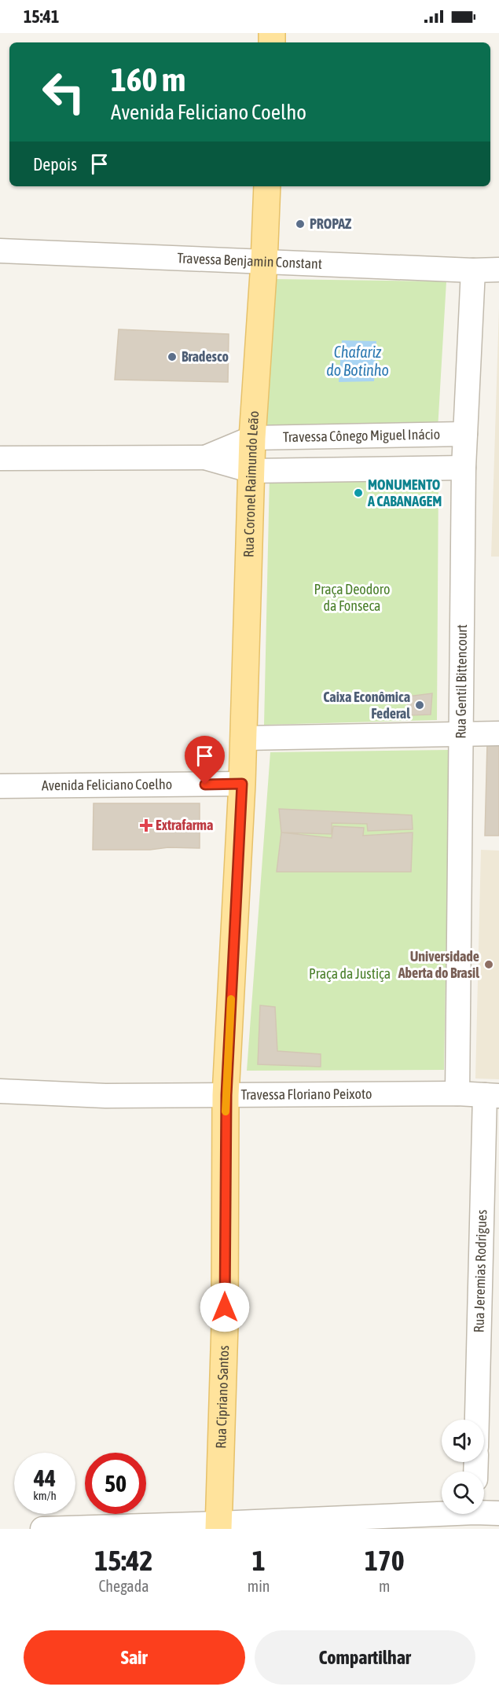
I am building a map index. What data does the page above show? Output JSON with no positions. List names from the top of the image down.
{
  "streets": {
    "main road": ["Rua Coronel Raimundo Leão", "Rua Cipriano Santos"],
    "street": [
      "Travessa Benjamin Constant",
      "Travessa Cônego Miguel Inácio",
      "Rua Gentil Bittencourt",
      "Avenida Feliciano Coelho",
      "Travessa Floriano Peixoto",
      "Rua Jeremias Rodrigues"
    ]
  },
  "crossings": [
    ["Travessa Benjamin Constant", "Rua Coronel Raimundo Leão"],
    ["Travessa Benjamin Constant", "Rua Gentil Bittencourt"],
    ["Travessa Cônego Miguel Inácio", "Rua Coronel Raimundo Leão"],
    ["Travessa Cônego Miguel Inácio", "Rua Gentil Bittencourt"],
    ["Rua Coronel Raimundo Leão", "Avenida Feliciano Coelho"],
    ["Rua Coronel Raimundo Leão", "Rua Cipriano Santos"],
    ["Rua Gentil Bittencourt", "Travessa Floriano Peixoto"],
    ["Avenida Feliciano Coelho", "Rua Cipriano Santos"],
    ["Travessa Floriano Peixoto", "Rua Jeremias Rodrigues"],
    ["Travessa Floriano Peixoto", "Rua Cipriano Santos"]
  ],
  "water": ["Chafariz do Botinho"],
  "parks": ["Praça Deodoro da Fonseca", "Praça da Justiça"],
  "places": {
    "other": [
      "PROPAZ",
      "Bradesco",
      "MONUMENTO A CABANAGEM",
      "Caixa Econômica Federal",
      "Universidade Aberta do Brasil"
    ],
    "health": ["Extrafarma"]
  },
  "page": {
    "status": "15:41",
    "turn": ["160 m", "Avenida Feliciano Coelho"],
    "then": "Depois",
    "speed": "44 km/h",
    "limit": "50",
    "eta": [
      "15:42",
      "Chegada",
      "1",
      "min",
      "170",
      "m"
    ],
    "buttons": ["Sair", "Compartilhar"]
  }
}
